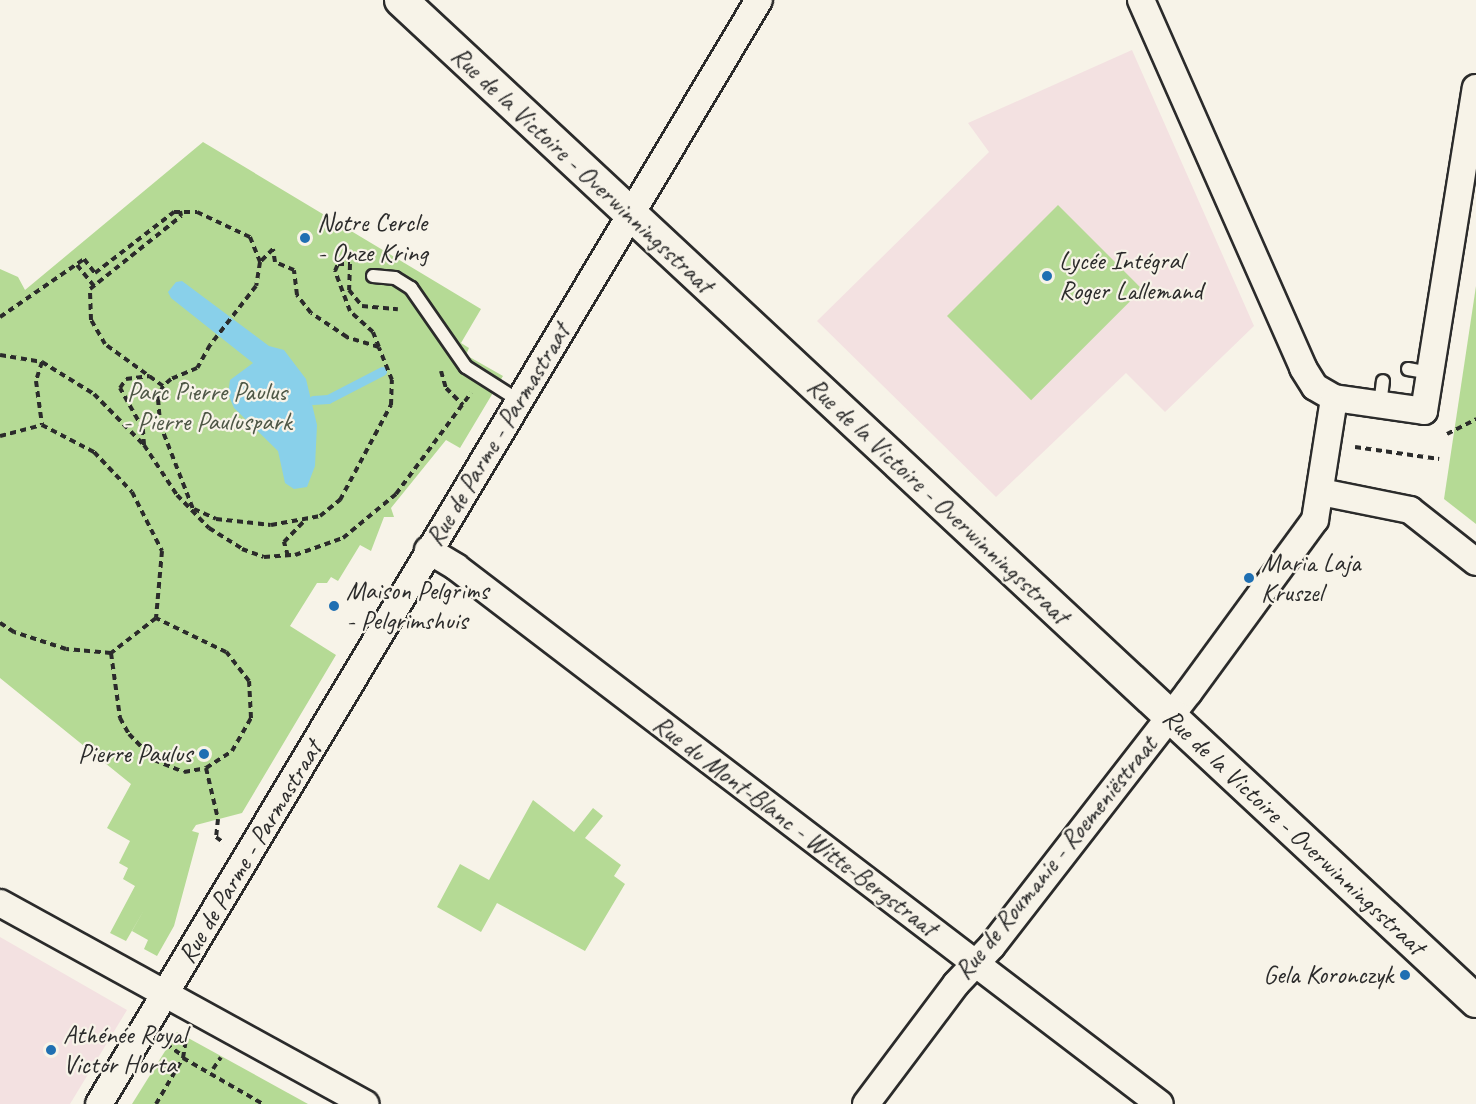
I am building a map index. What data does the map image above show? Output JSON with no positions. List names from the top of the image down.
{
  "streets": {
    "street": [
      "Rue de la Victoire - Overwinningsstraat",
      "Rue de Parme - Parmastraat",
      "Rue du Mont-Blanc - Witte-Bergstraat",
      "Rue de Roumanie - Roemeniëstraat"
    ]
  },
  "crossings": [
    ["Rue de la Victoire - Overwinningsstraat", "Rue de Parme - Parmastraat"],
    ["Rue de la Victoire - Overwinningsstraat", "Rue de Roumanie - Roemeniëstraat"],
    ["Rue de Parme - Parmastraat", "Rue du Mont-Blanc - Witte-Bergstraat"],
    ["Rue du Mont-Blanc - Witte-Bergstraat", "Rue de Roumanie - Roemeniëstraat"]
  ],
  "parks": ["Parc Pierre Paulus - Pierre Pauluspark"],
  "places": [
    "Notre Cercle - Onze Kring",
    "Lycée Intégral Roger Lallemand",
    "Maria Laja Kruszel",
    "Maison Pelgrims - Pelgrimshuis",
    "Pierre Paulus",
    "Gela Koronczyk",
    "Athénée Royal Victor Horta"
  ]
}
